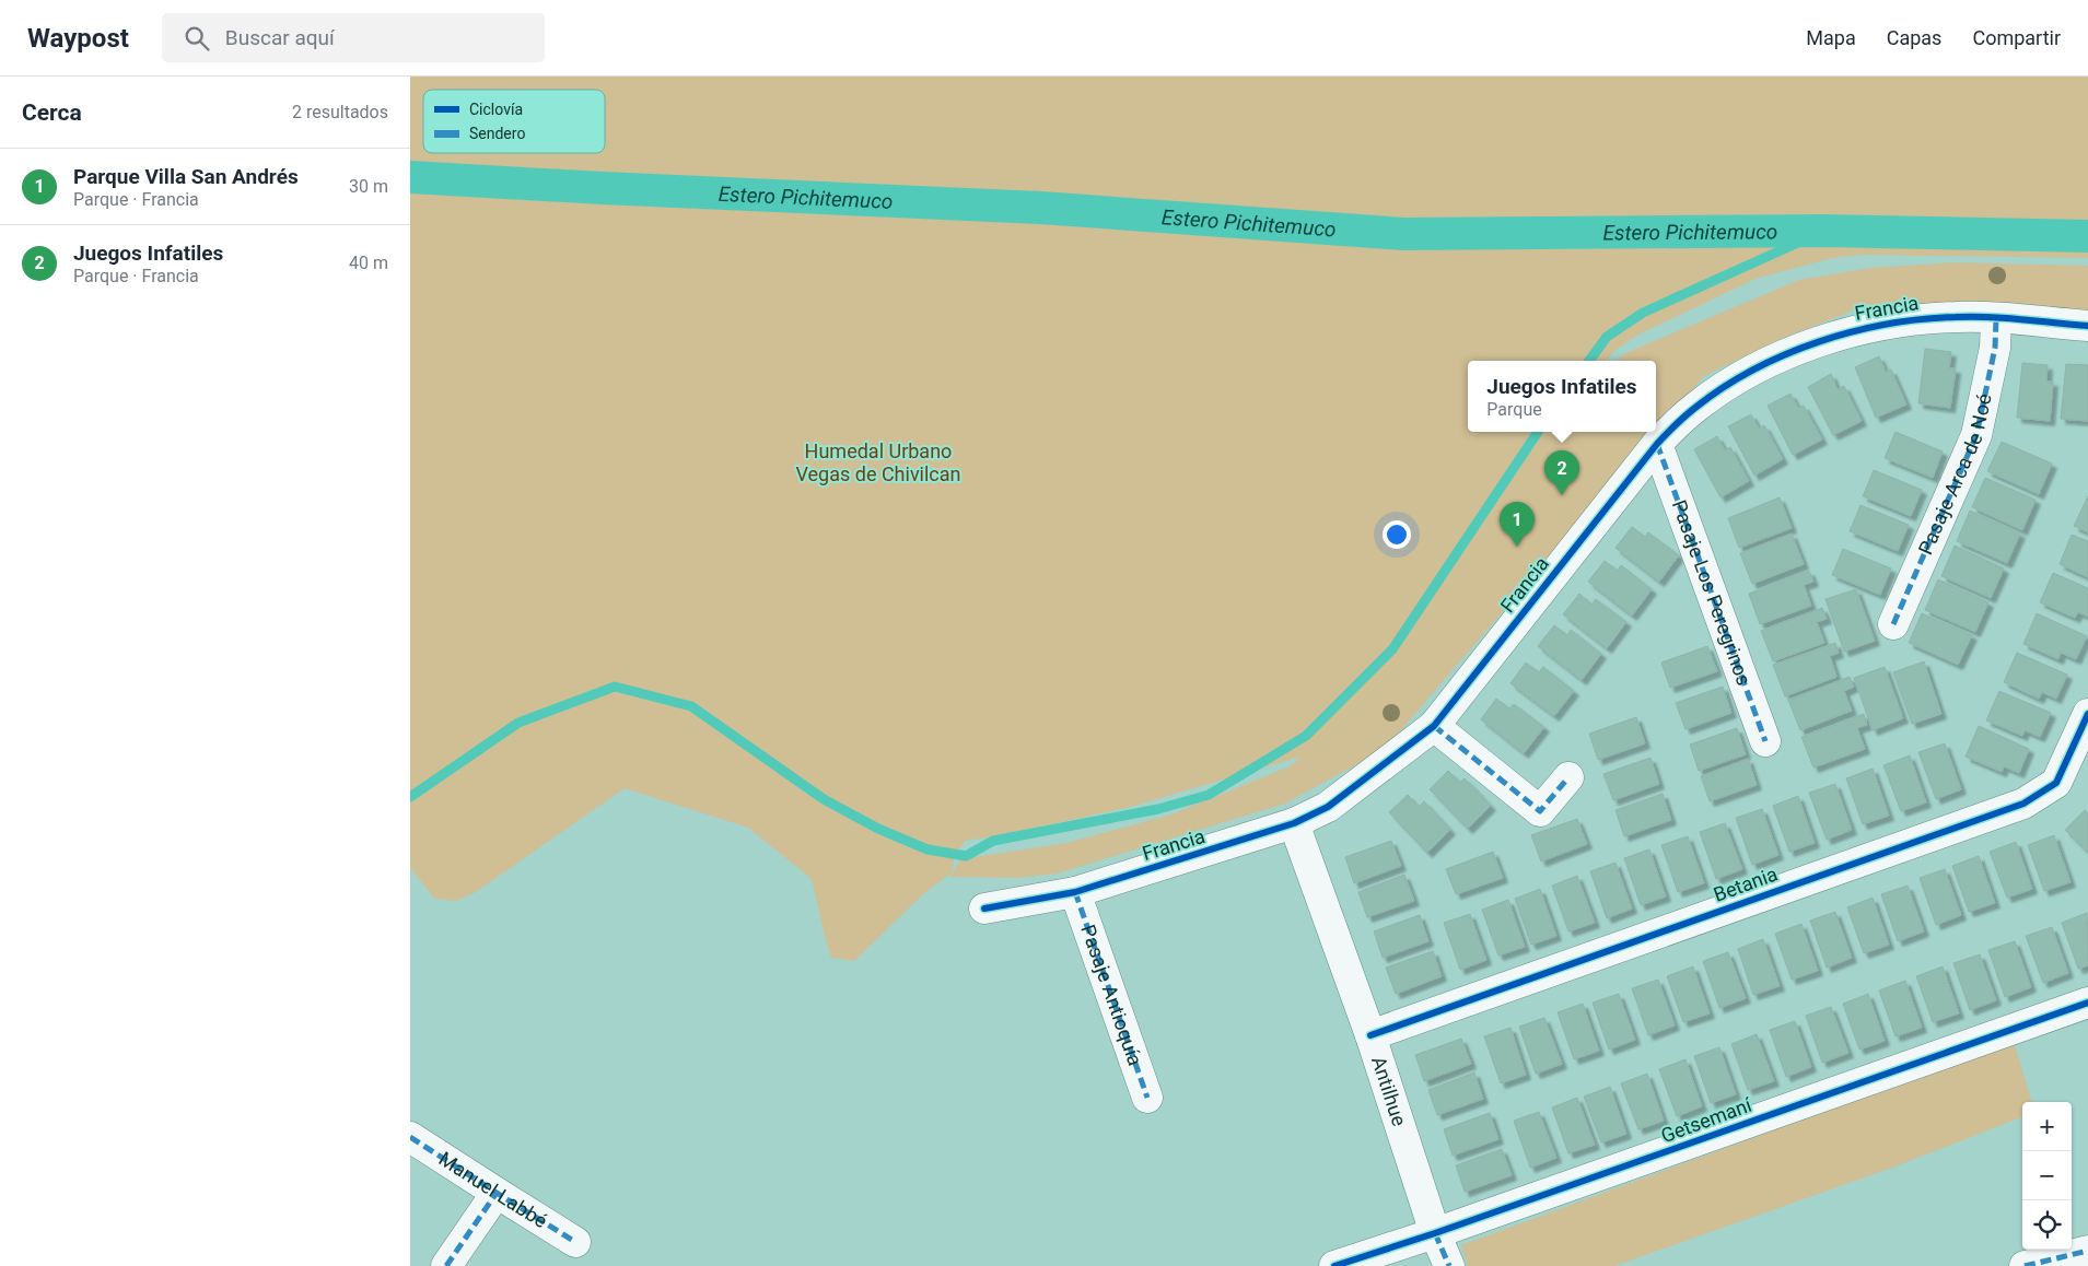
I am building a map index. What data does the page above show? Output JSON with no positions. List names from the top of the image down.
{
  "streets": {
    "street": [
      "Francia",
      "Pasaje Arca de Noé",
      "Pasaje Los Peregrinos",
      "Betania",
      "Pasaje Antioquía",
      "Antilhue",
      "Getsemaní",
      "Manuel Labbé"
    ]
  },
  "crossings": [
    ["Francia", "Pasaje Arca de Noé"],
    ["Francia", "Pasaje Los Peregrinos"],
    ["Francia", "Pasaje Antioquía"],
    ["Francia", "Antilhue"],
    ["Betania", "Antilhue"],
    ["Antilhue", "Getsemaní"]
  ],
  "water": ["Estero Pichitemuco"],
  "parks": ["Humedal Urbano Vegas de Chivilcan"],
  "legend": ["Ciclovía", "Sendero"],
  "page": {
    "header": "Waypost",
    "search": "Buscar aquí",
    "nav": ["Mapa", "Capas", "Compartir"],
    "heading": ["Cerca", "2 resultados"],
    "list": [
      {
        "mark": "1",
        "name": "Parque Villa San Andrés",
        "note": "Parque · Francia",
        "value": "30 m"
      },
      {
        "mark": "2",
        "name": "Juegos Infatiles",
        "note": "Parque · Francia",
        "value": "40 m"
      }
    ],
    "popup": ["Juegos Infatiles", "Parque"],
    "pins": ["2", "1"],
    "map_buttons": ["+", "−"]
  }
}
